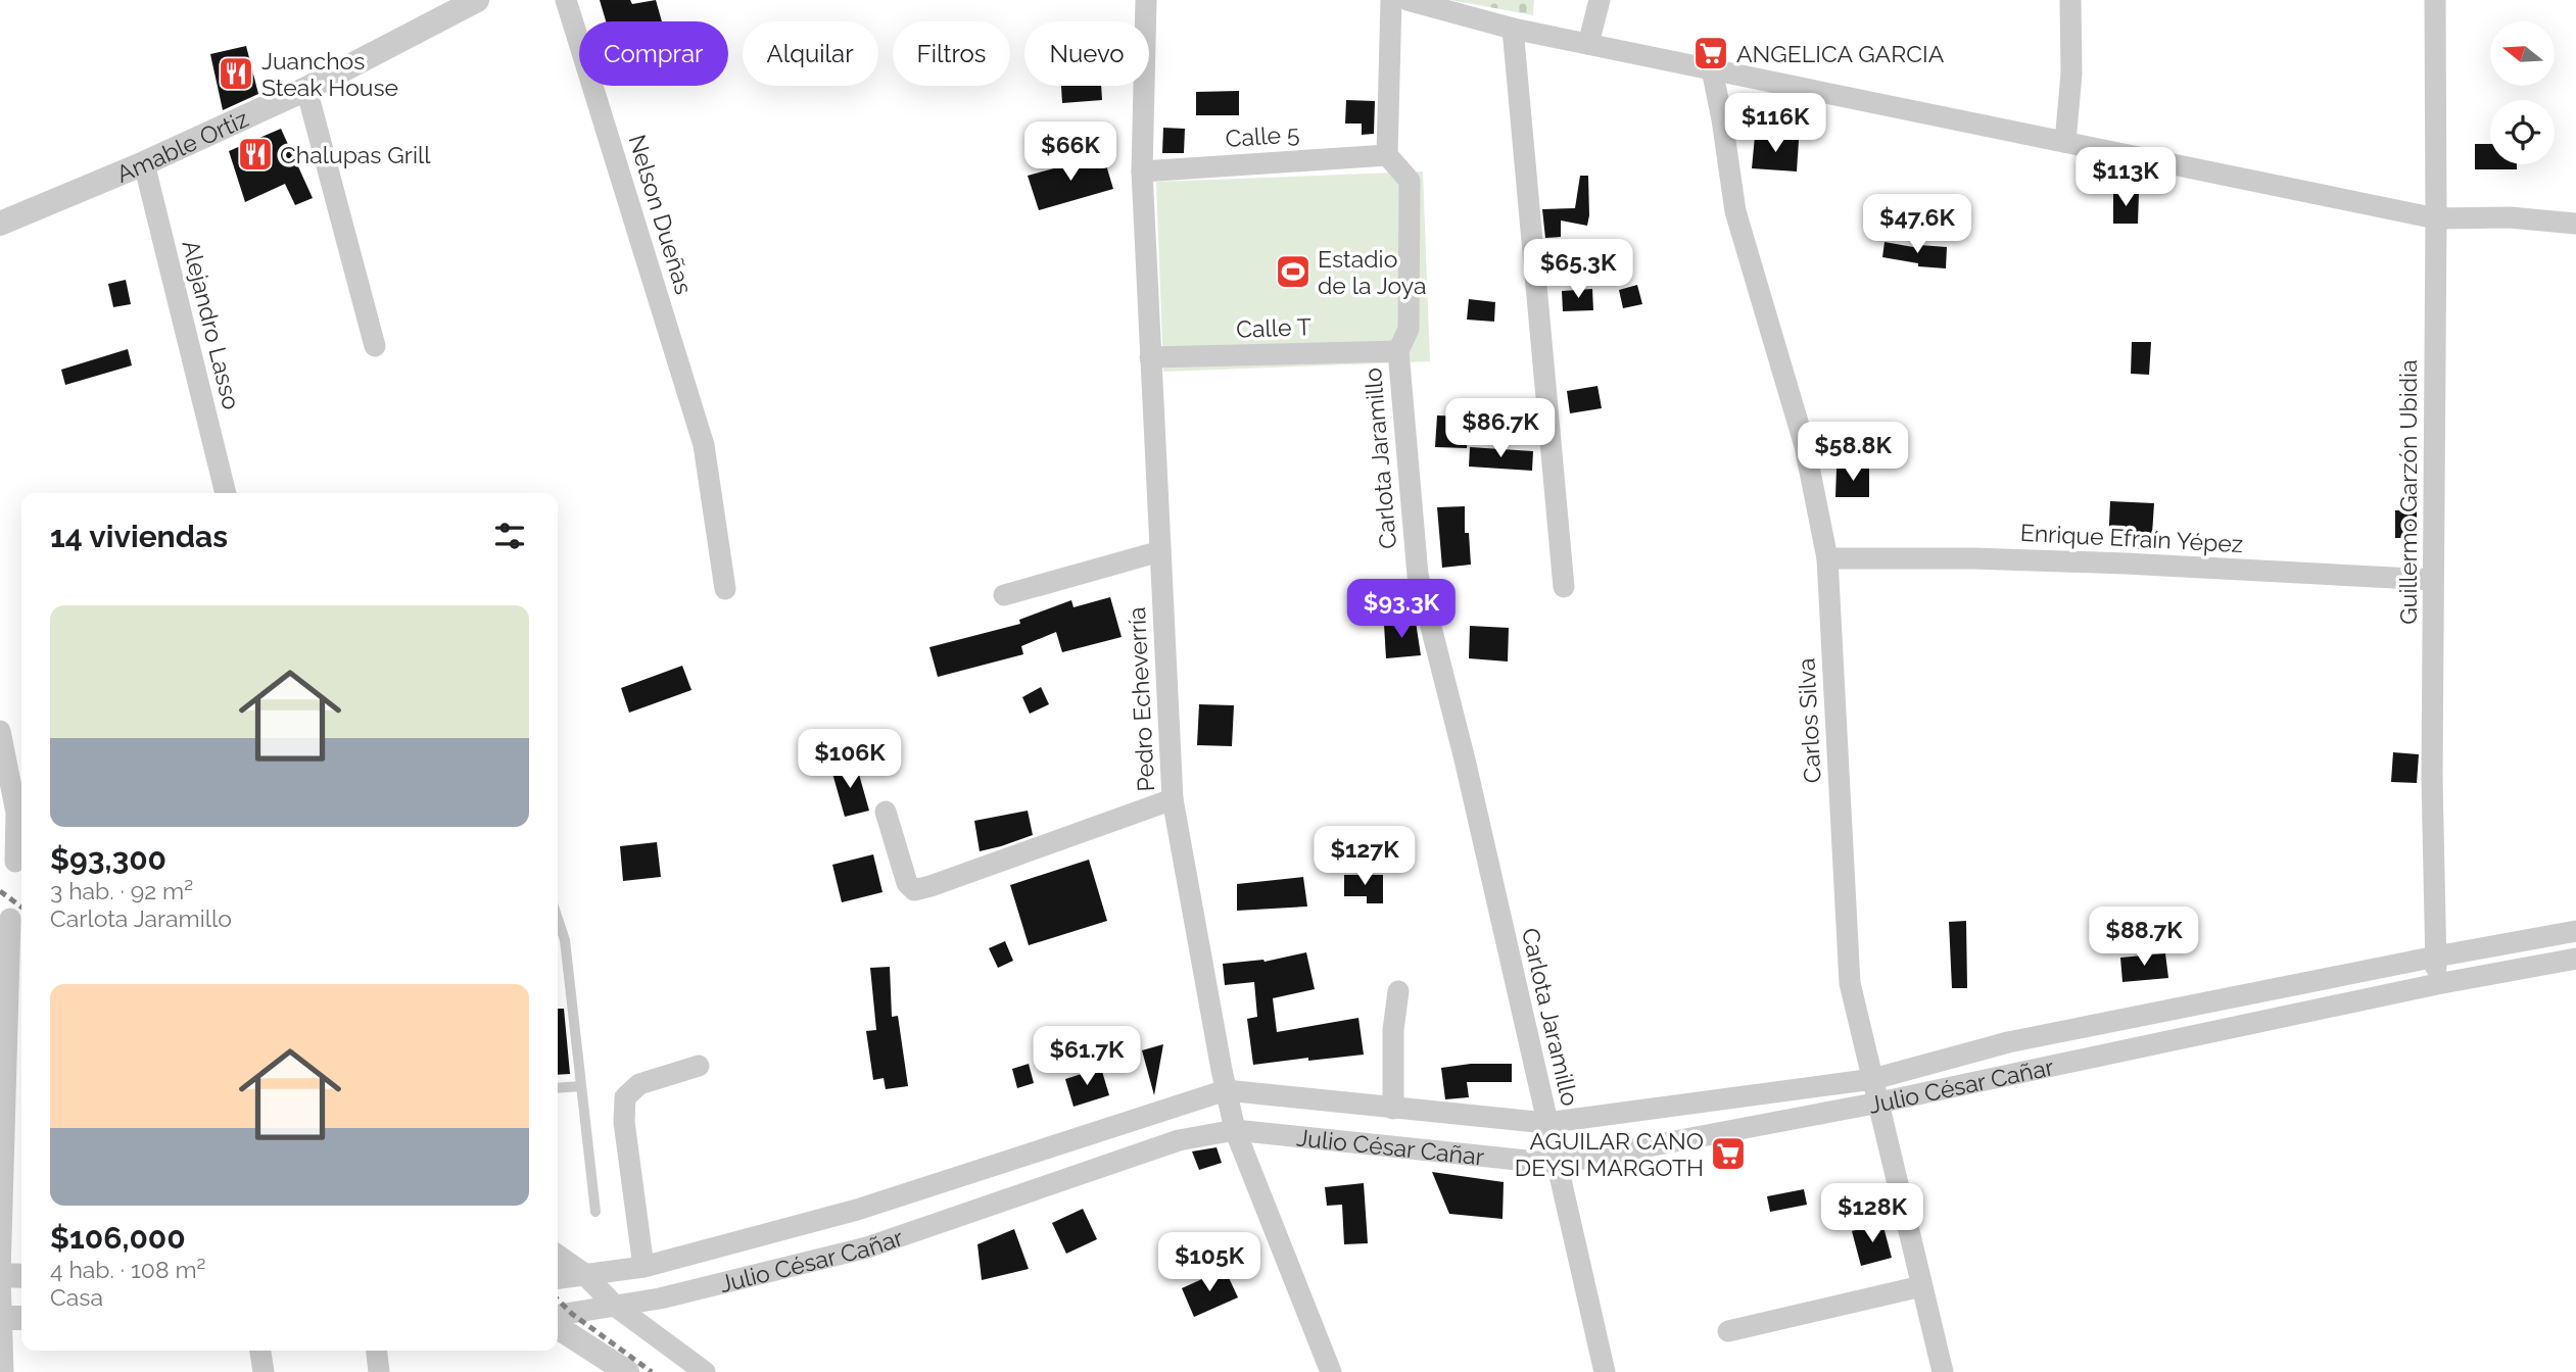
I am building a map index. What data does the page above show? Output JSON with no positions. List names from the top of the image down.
{
  "streets": {
    "street": [
      "Calle 5",
      "Amable Ortiz",
      "Nelson Dueñas",
      "Alejandro Lasso",
      "Calle T",
      "Carlota Jaramillo",
      "Guillermo Garzón Ubidia",
      "Enrique Efraín Yépez",
      "Pedro Echeverría",
      "Carlos Silva",
      "Julio César Cañar"
    ]
  },
  "crossings": [
    ["Calle 5", "Carlota Jaramillo"],
    ["Calle 5", "Pedro Echeverría"],
    ["Amable Ortiz", "Alejandro Lasso"],
    ["Calle T", "Carlota Jaramillo"],
    ["Calle T", "Pedro Echeverría"],
    ["Carlota Jaramillo", "Julio César Cañar"],
    ["Guillermo Garzón Ubidia", "Enrique Efraín Yépez"],
    ["Guillermo Garzón Ubidia", "Julio César Cañar"],
    ["Enrique Efraín Yépez", "Carlos Silva"],
    ["Pedro Echeverría", "Julio César Cañar"],
    ["Carlos Silva", "Julio César Cañar"]
  ],
  "places": {
    "supermarket": ["ANGELICA GARCIA", "AGUILAR CANO DEYSI MARGOTH"],
    "restaurant": ["Juanchos Steak House", "Chalupas Grill"],
    "sports": ["Estadio de la Joya"]
  },
  "north": "left",
  "page": {
    "chip": [
      "Comprar",
      "Alquilar",
      "Filtros",
      "Nuevo"
    ],
    "price": [
      "$116K",
      "$66K",
      "$113K",
      "$47.6K",
      "$65.3K",
      "$86.7K",
      "$58.8K",
      "$93.3K",
      "$106K",
      "$127K",
      "$88.7K",
      "$61.7K",
      "$128K",
      "$105K"
    ],
    "heading": "14 viviendas",
    "list": [
      {
        "name": "$93,300",
        "note": "3 hab. · 92 m² · Carlota Jaramillo"
      },
      {
        "name": "$106,000",
        "note": "4 hab. · 108 m² · Casa"
      }
    ]
  }
}
